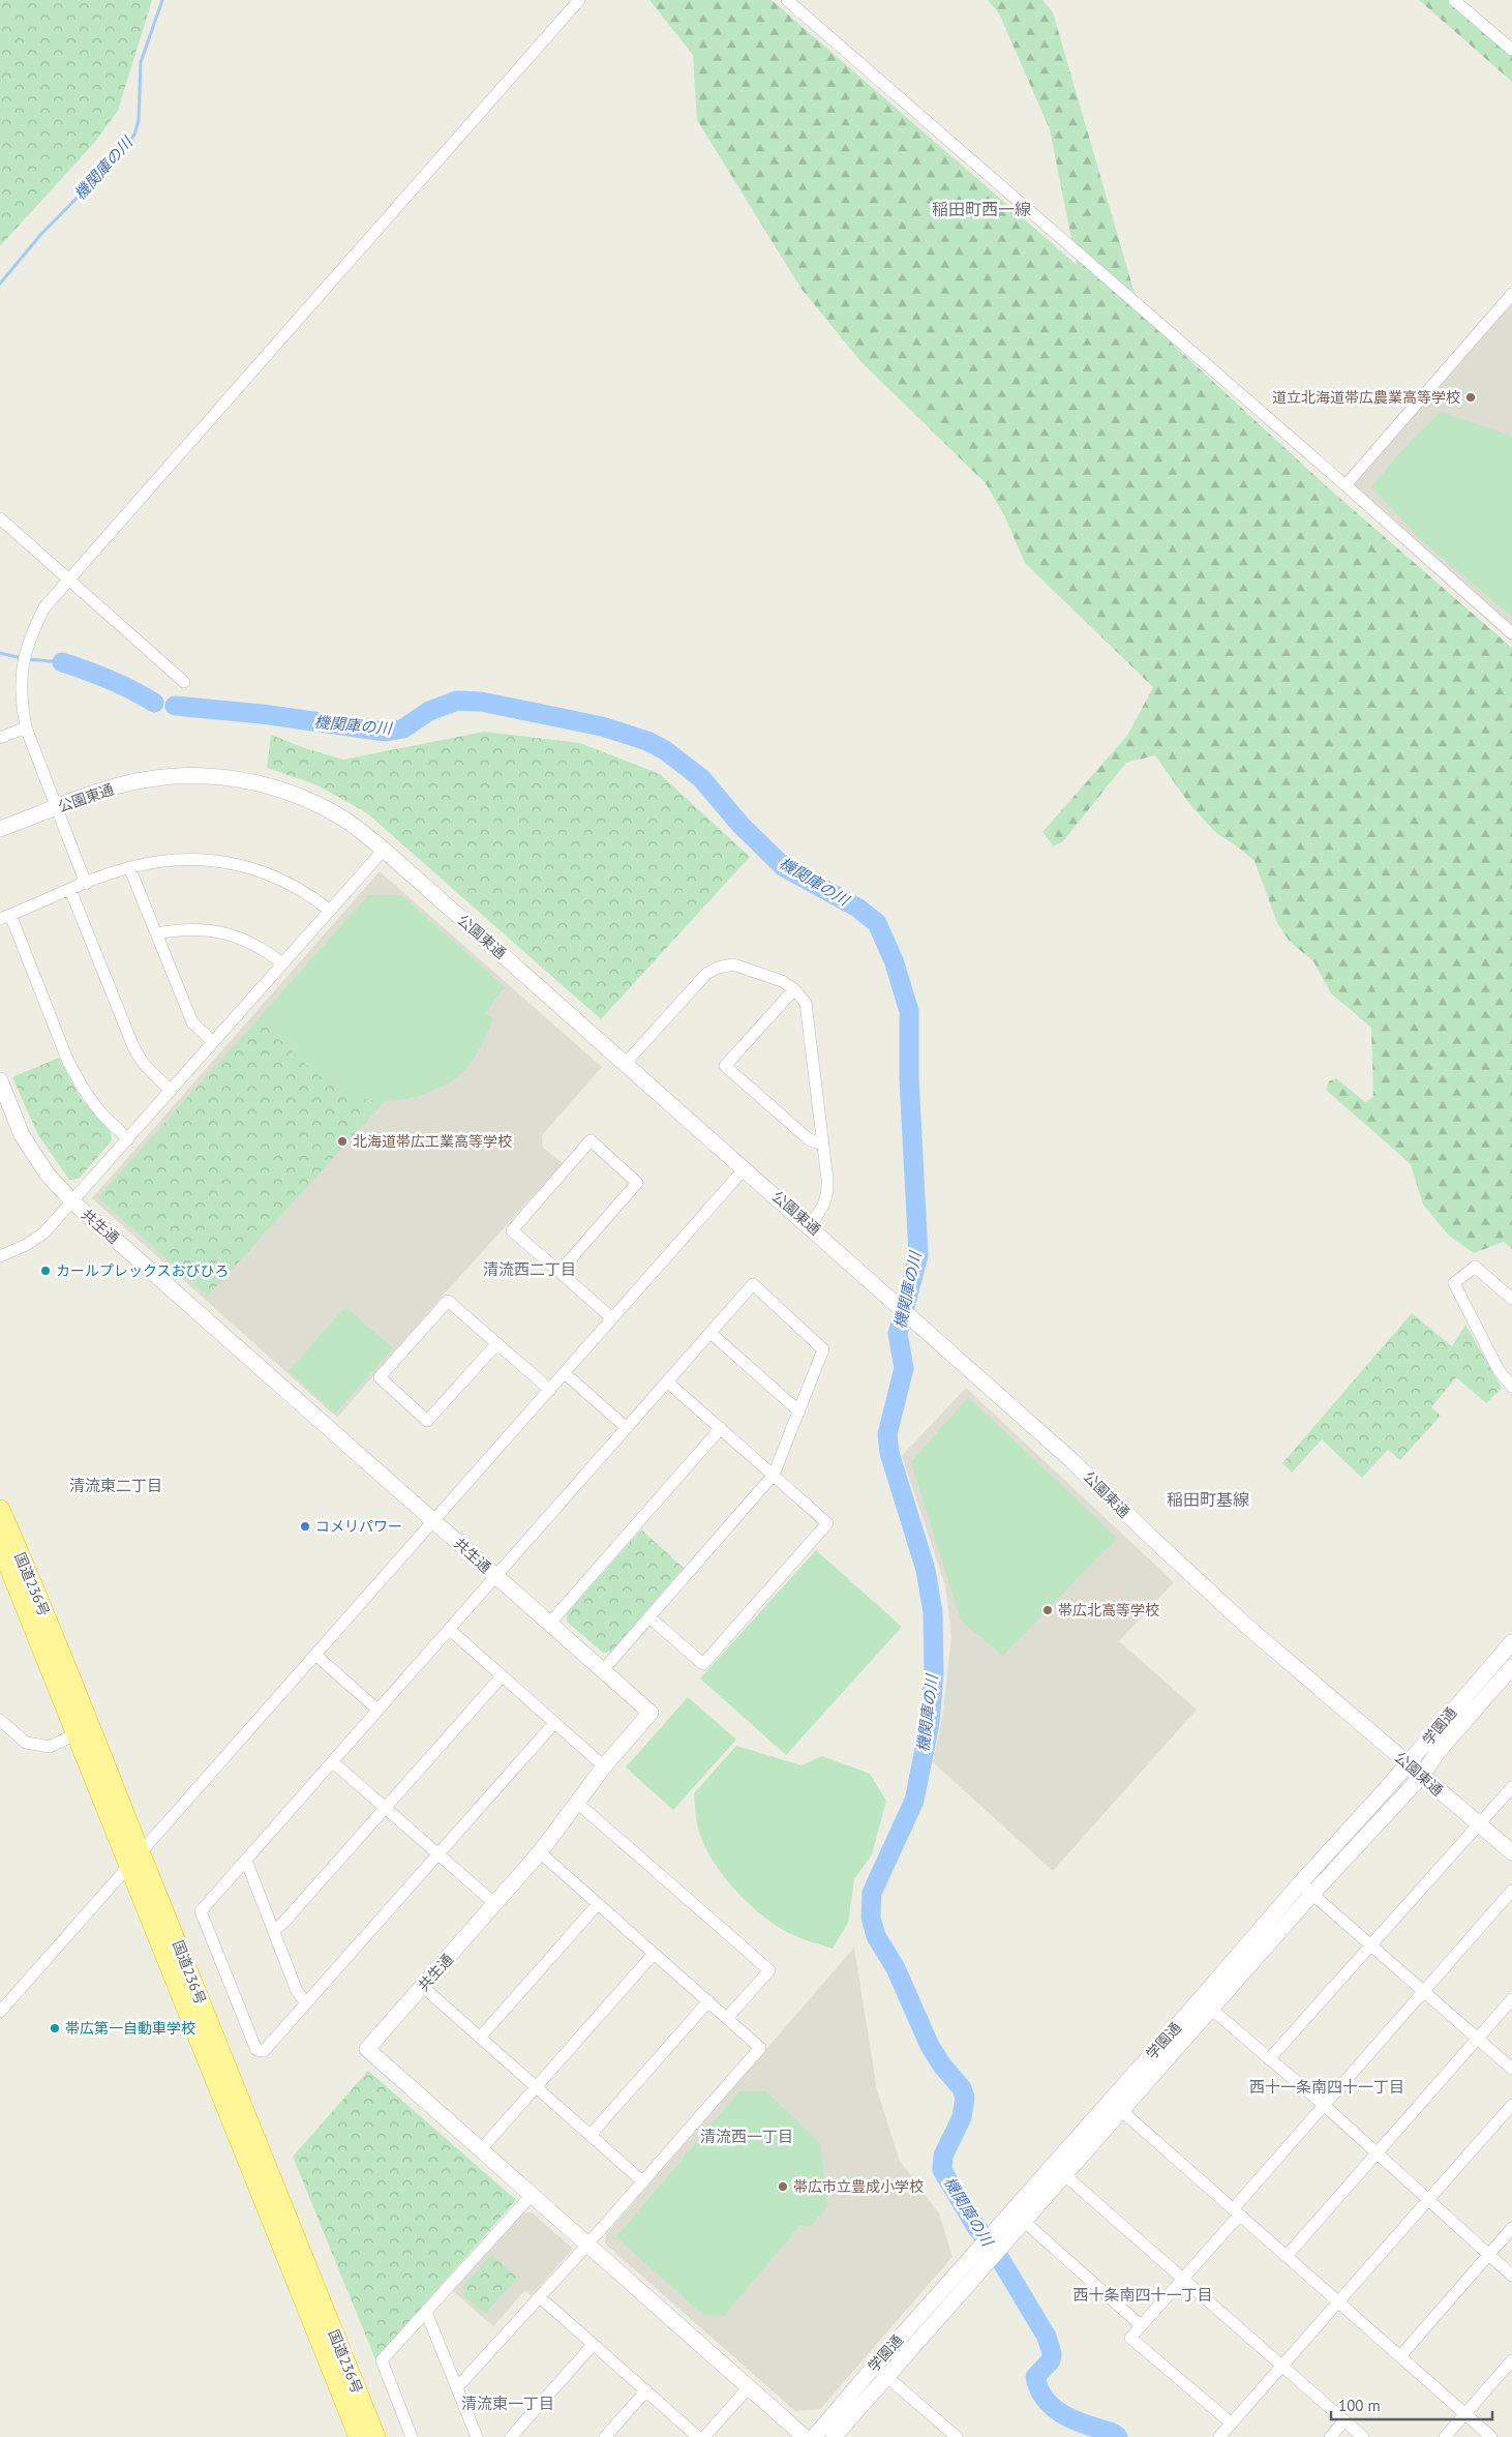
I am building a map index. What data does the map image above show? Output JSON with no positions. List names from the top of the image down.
{
  "streets": {
    "highway": ["国道236号"],
    "street": ["公園東通", "共生通", "学園通"]
  },
  "crossings": [
    ["公園東通", "学園通"]
  ],
  "districts": [
    "稲田町西一線",
    "清流西二丁目",
    "清流東二丁目",
    "稲田町基線",
    "西十一条南四十一丁目",
    "清流西一丁目",
    "西十条南四十一丁目",
    "清流東一丁目"
  ],
  "water": ["機関庫の川"],
  "places": [
    "道立北海道帯広農業高等学校",
    "北海道帯広工業高等学校",
    "カールプレックスおびひろ",
    "コメリパワー",
    "帯広北高等学校",
    "帯広第一自動車学校",
    "帯広市立豊成小学校"
  ],
  "scale_bar": "100 m"
}
